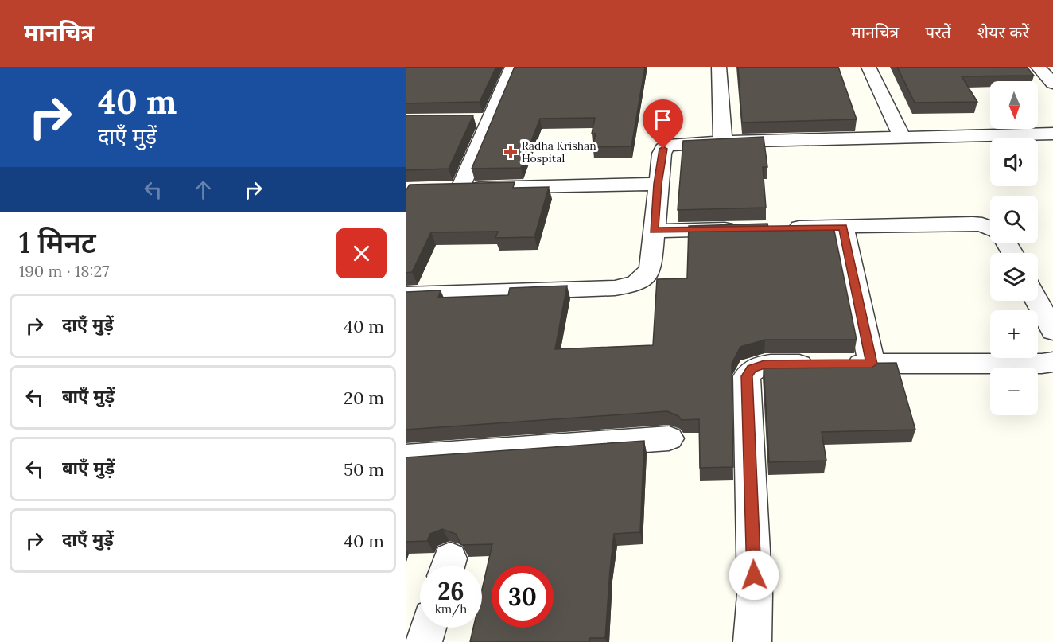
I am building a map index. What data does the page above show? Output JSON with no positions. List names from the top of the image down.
{
  "places": {
    "health": ["Radha Krishan Hospital"]
  },
  "north": "bottom",
  "page": {
    "header": "मानचित्र",
    "nav": ["मानचित्र", "परतें", "शेयर करें"],
    "turn": ["40 m", "दाएँ मुड़ें"],
    "map_buttons": ["+", "−"],
    "heading": ["1 मिनट", "190 m · 18:27"],
    "list": [
      {
        "name": "दाएँ मुड़ें",
        "value": "40 m"
      },
      {
        "name": "बाएँ मुड़ें",
        "value": "20 m"
      },
      {
        "name": "बाएँ मुड़ें",
        "value": "50 m"
      },
      {
        "name": "दाएँ मुड़ें",
        "value": "40 m"
      }
    ],
    "speed": "26 km/h",
    "limit": "30"
  }
}
